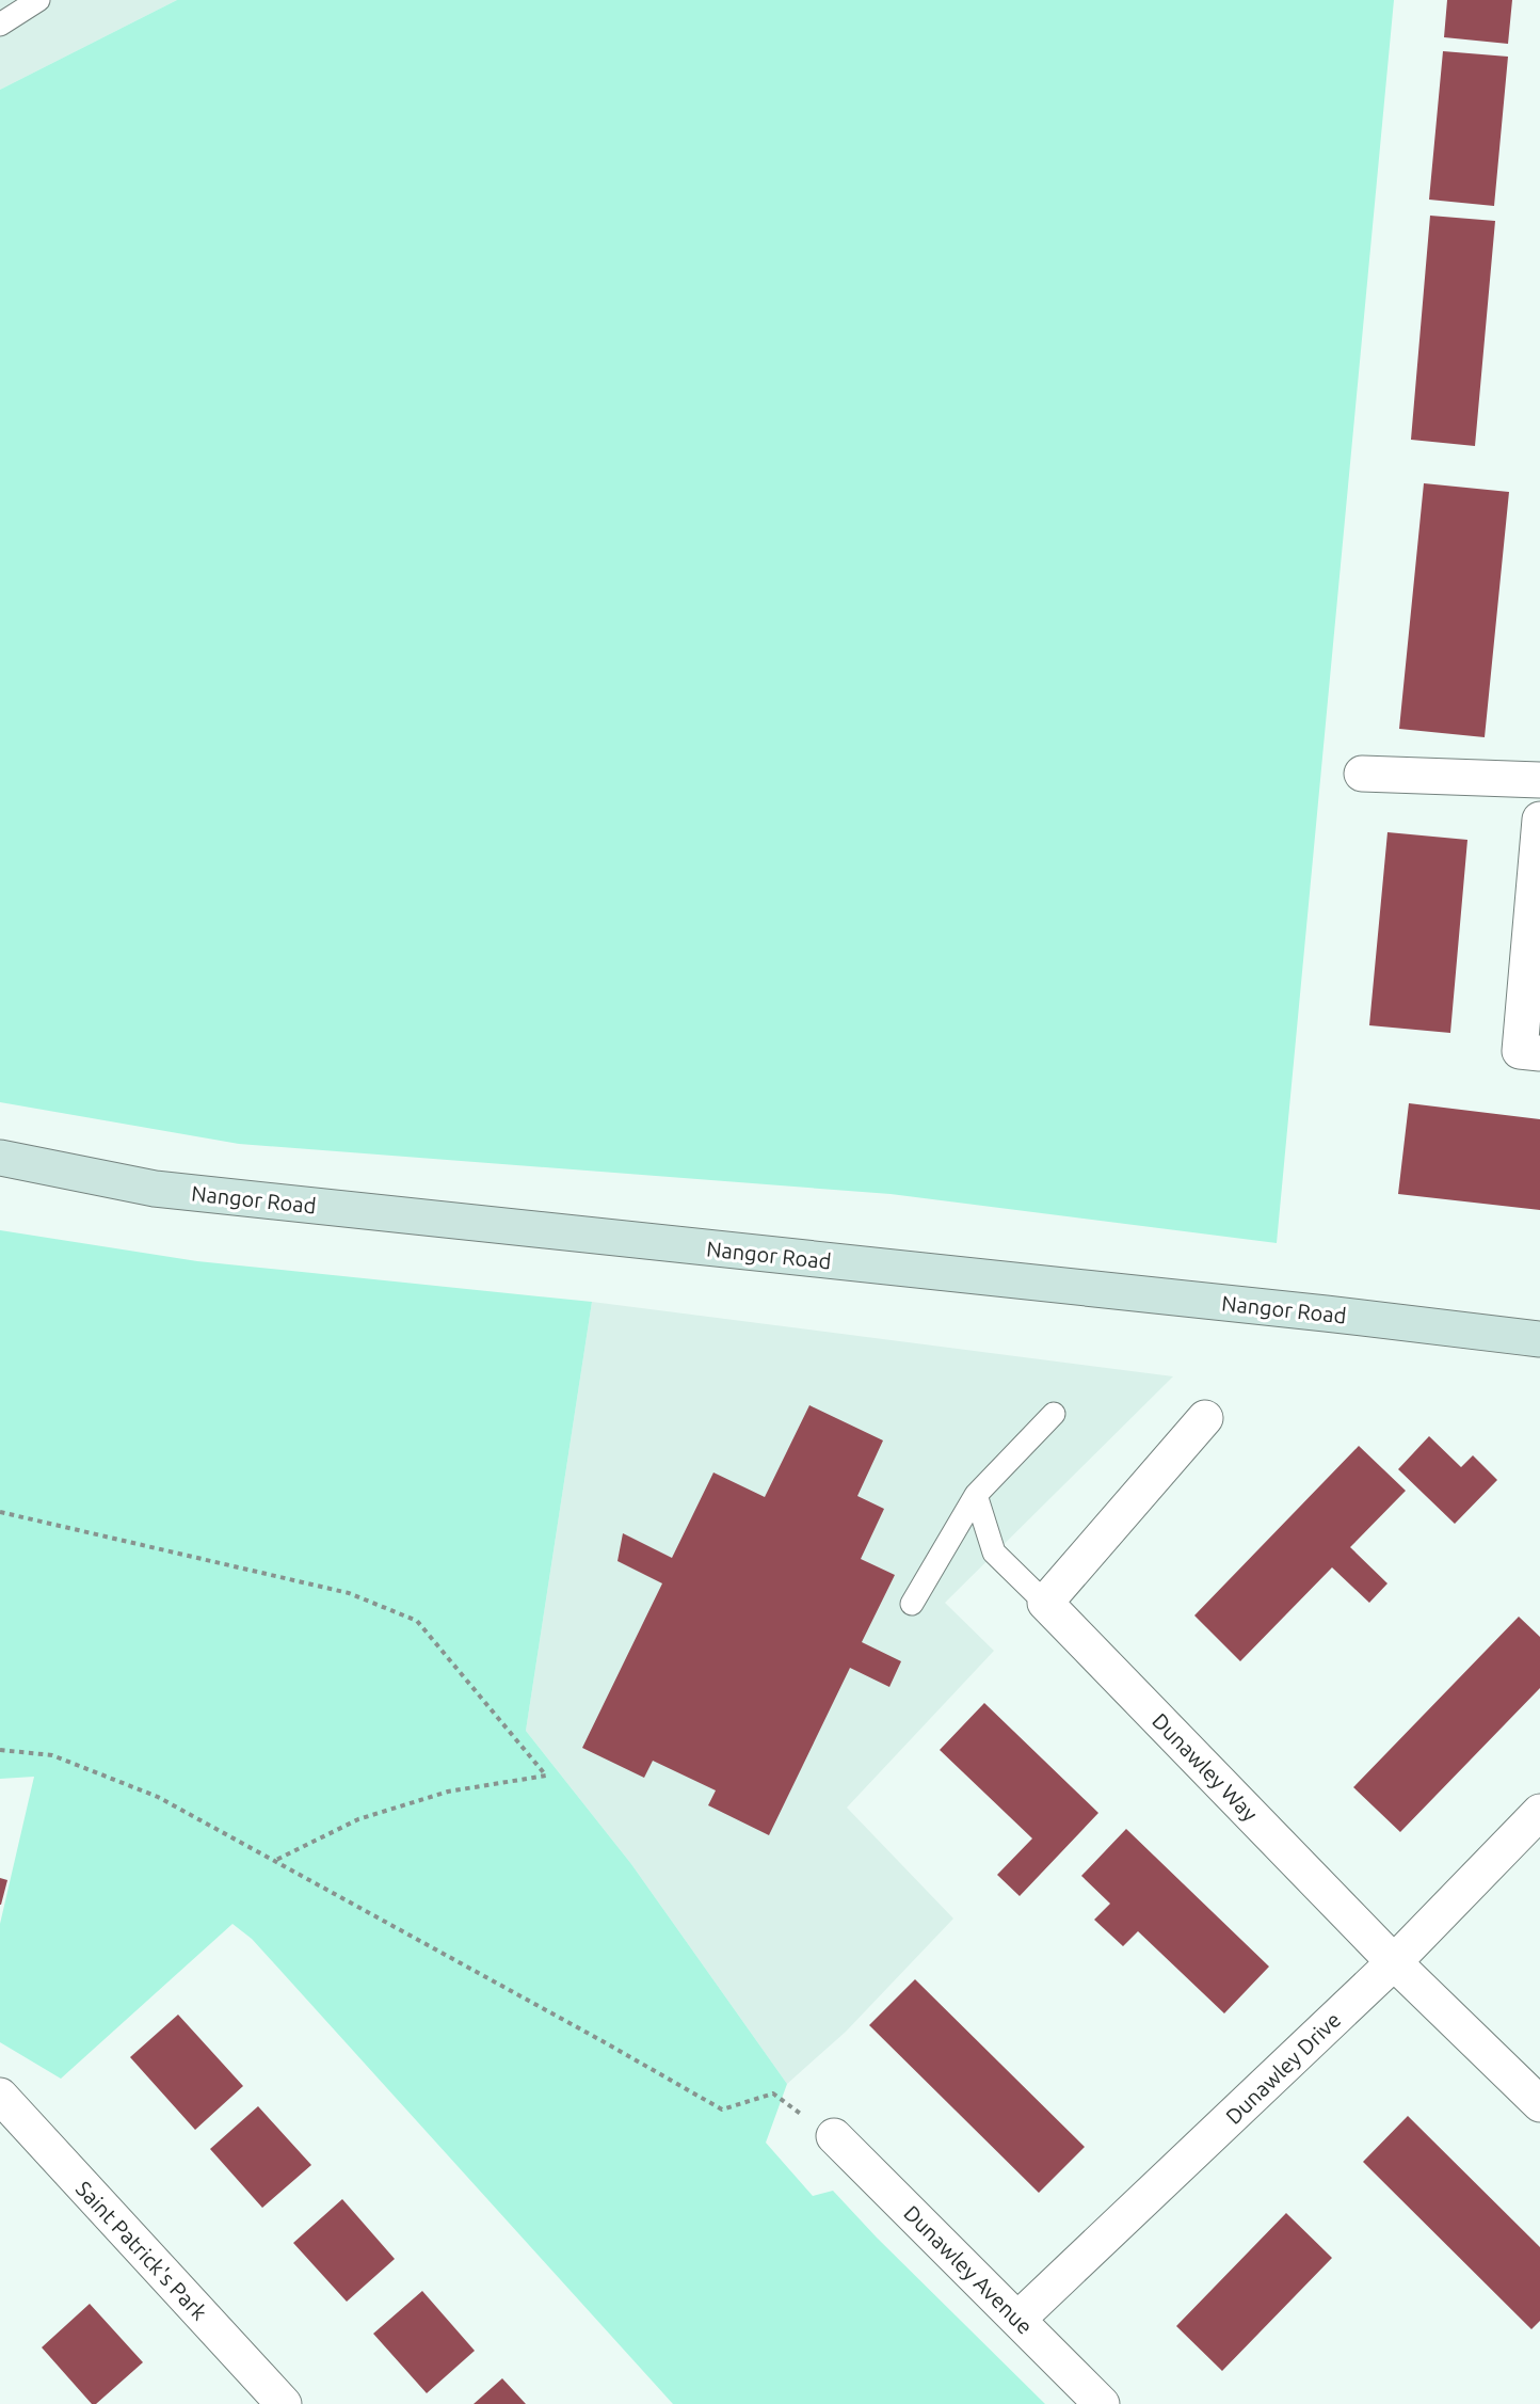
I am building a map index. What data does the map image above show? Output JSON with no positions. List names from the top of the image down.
{
  "streets": {
    "main road": ["Nangor Road"],
    "street": [
      "Dunawley Way",
      "Dunawley Drive",
      "Saint Patrick's Park",
      "Dunawley Avenue"
    ]
  },
  "crossings": [
    ["Dunawley Way", "Dunawley Drive"],
    ["Dunawley Drive", "Dunawley Avenue"]
  ]
}
